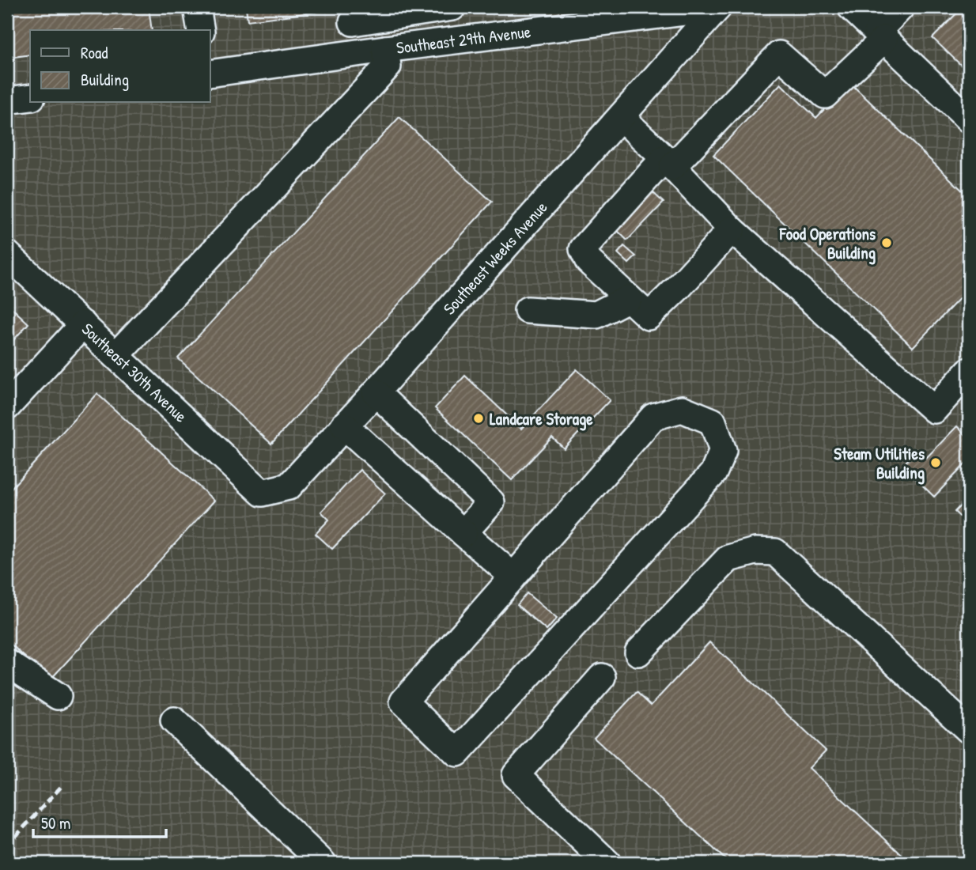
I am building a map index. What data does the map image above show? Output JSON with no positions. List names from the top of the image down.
{
  "streets": {
    "street": ["Southeast 29th Avenue", "Southeast Weeks Avenue", "Southeast 30th Avenue"]
  },
  "crossings": [
    ["Southeast 29th Avenue", "Southeast Weeks Avenue"],
    ["Southeast Weeks Avenue", "Southeast 30th Avenue"]
  ],
  "places": ["Food Operations Building", "Landcare Storage", "Steam Utilities Building"],
  "legend": ["Road", "Building"],
  "scale_bar": "50 m"
}
